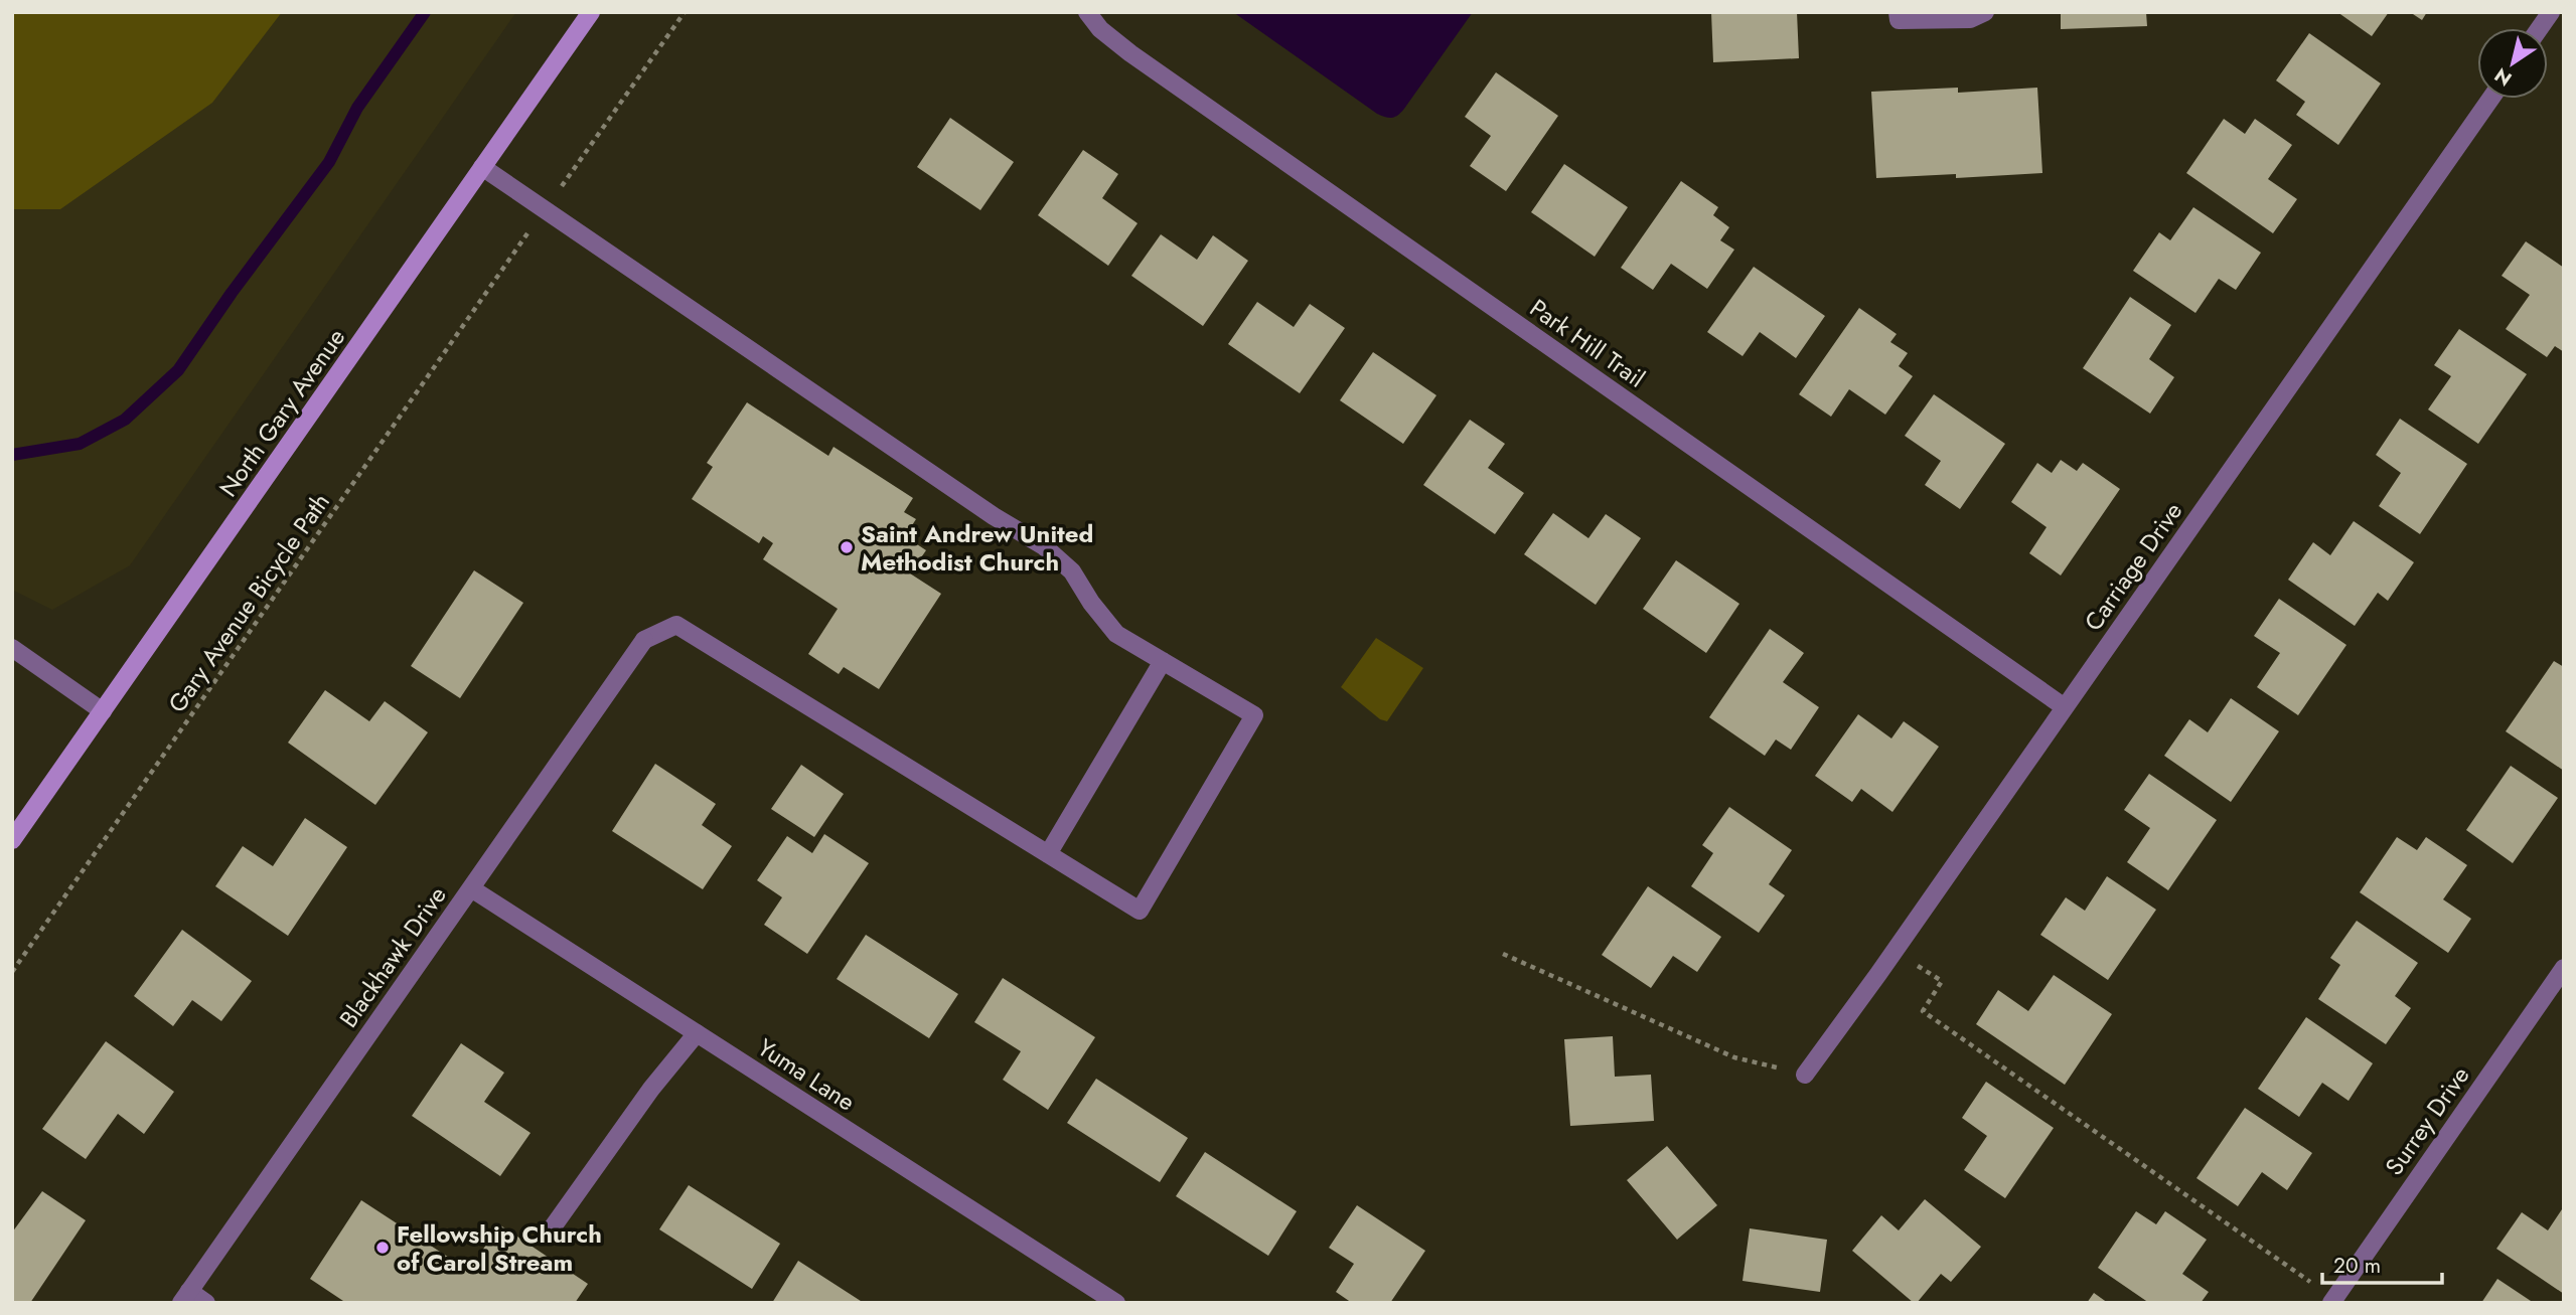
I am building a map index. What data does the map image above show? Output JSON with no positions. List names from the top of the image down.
{
  "streets": {
    "street": [
      "Park Hill Trail",
      "North Gary Avenue",
      "Carriage Drive",
      "Blackhawk Drive",
      "Yuma Lane",
      "Surrey Drive"
    ],
    "path": ["Gary Avenue Bicycle Path"]
  },
  "crossings": [
    ["Park Hill Trail", "Carriage Drive"],
    ["Blackhawk Drive", "Yuma Lane"]
  ],
  "places": ["Saint Andrew United Methodist Church", "Fellowship Church of Carol Stream"],
  "scale_bar": "20 m",
  "north": "bottom left"
}
